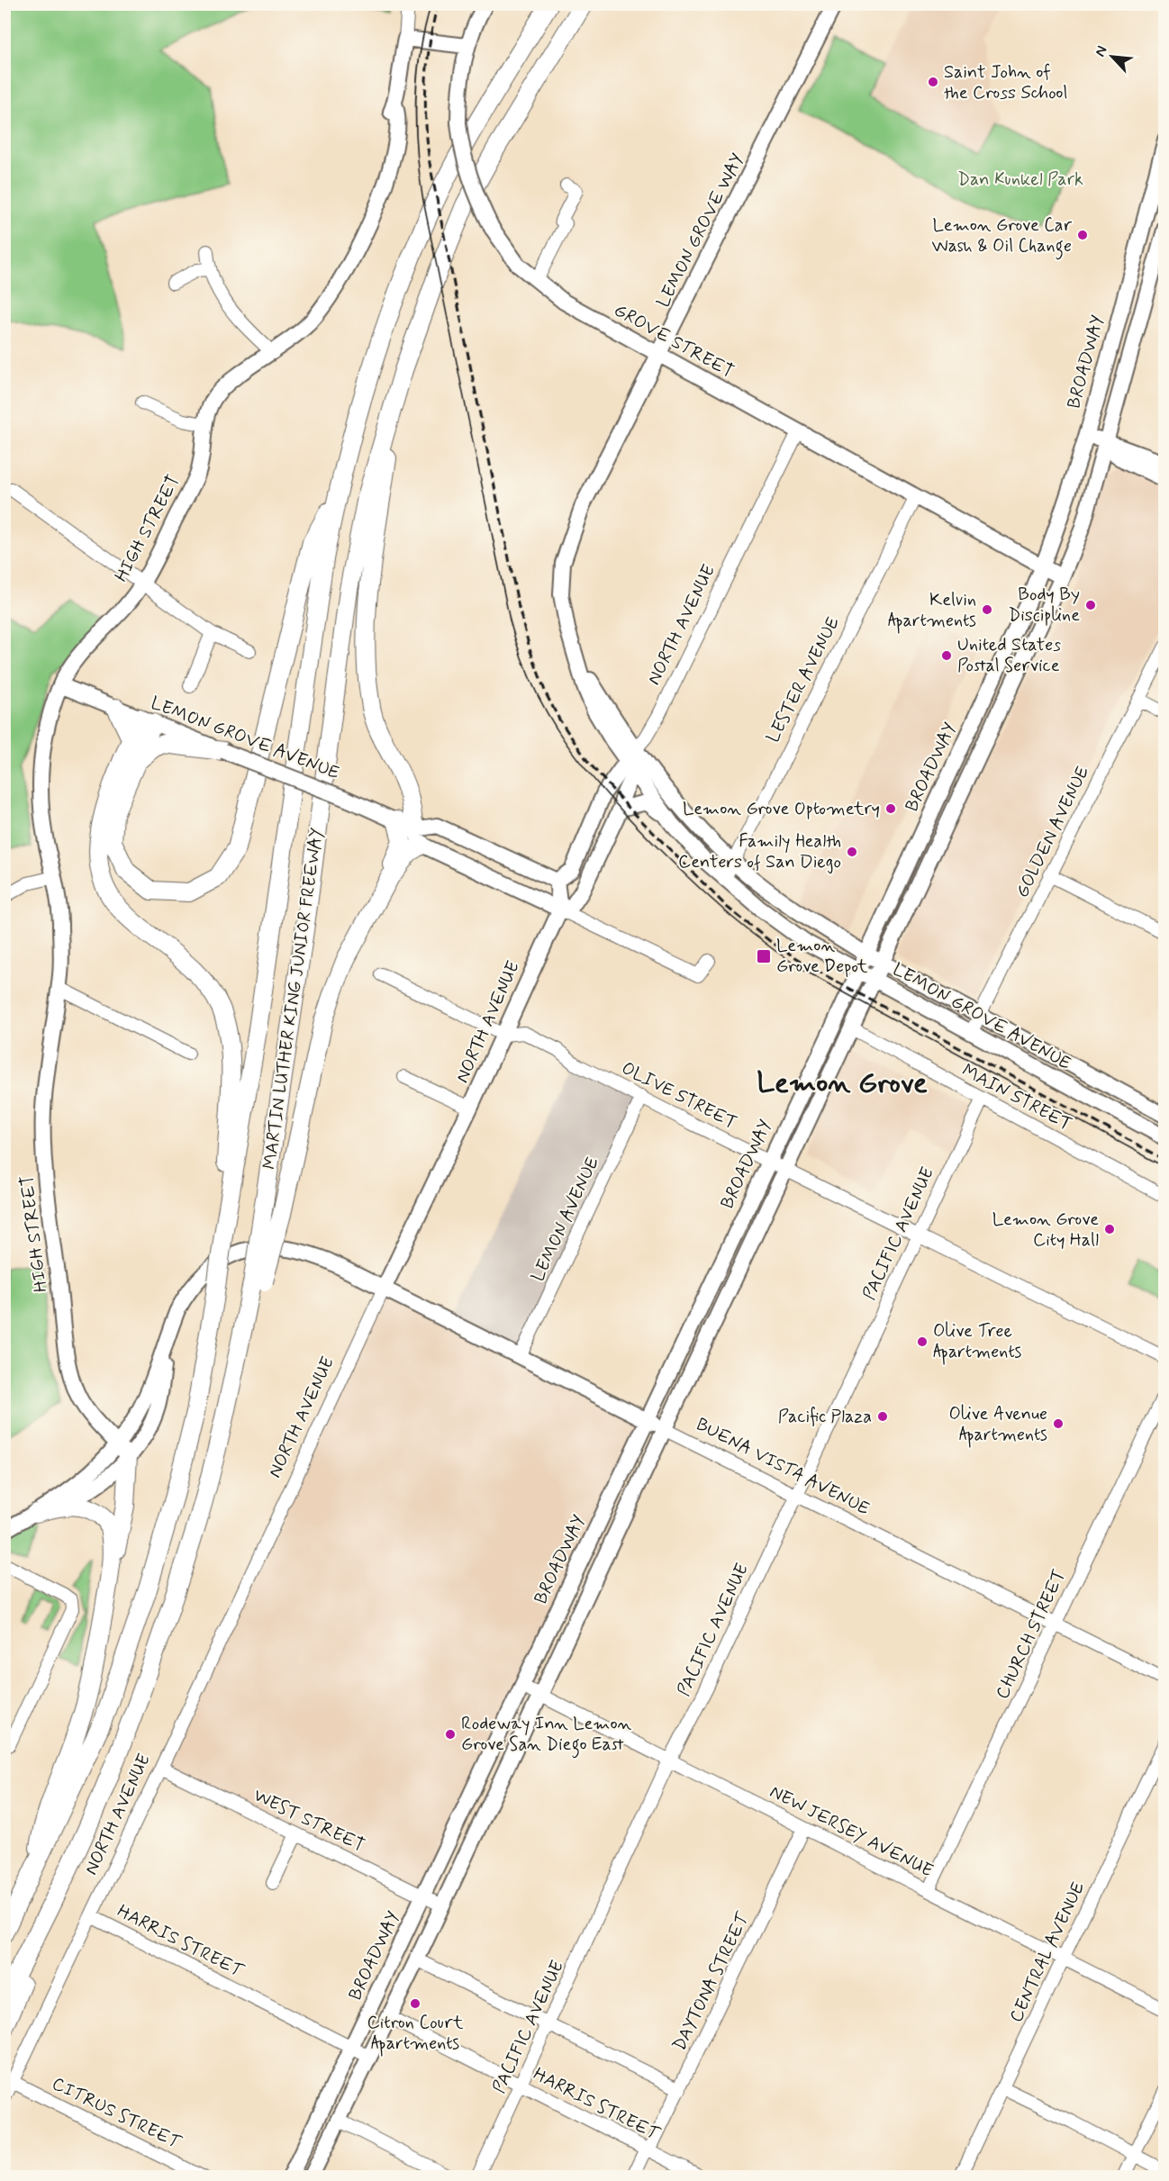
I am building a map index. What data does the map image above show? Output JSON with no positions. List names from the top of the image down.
{
  "streets": {
    "highway": ["MARTIN LUTHER KING JUNIOR FREEWAY"],
    "main road": [
      "LEMON GROVE WAY",
      "GROVE STREET",
      "BROADWAY",
      "HIGH STREET",
      "NORTH AVENUE",
      "LEMON GROVE AVENUE",
      "BUENA VISTA AVENUE"
    ],
    "street": [
      "LESTER AVENUE",
      "GOLDEN AVENUE",
      "OLIVE STREET",
      "MAIN STREET",
      "LEMON AVENUE",
      "PACIFIC AVENUE",
      "CHURCH STREET",
      "WEST STREET",
      "NEW JERSEY AVENUE",
      "HARRIS STREET",
      "CENTRAL AVENUE",
      "DAYTONA STREET",
      "CITRUS STREET"
    ]
  },
  "crossings": [
    ["LEMON GROVE WAY", "GROVE STREET"],
    ["LEMON GROVE WAY", "LEMON GROVE AVENUE"],
    ["GROVE STREET", "BROADWAY"],
    ["GROVE STREET", "NORTH AVENUE"],
    ["GROVE STREET", "LESTER AVENUE"],
    ["BROADWAY", "LEMON GROVE AVENUE"],
    ["BROADWAY", "OLIVE STREET"],
    ["BROADWAY", "MAIN STREET"],
    ["BROADWAY", "BUENA VISTA AVENUE"],
    ["BROADWAY", "WEST STREET"],
    ["BROADWAY", "NEW JERSEY AVENUE"],
    ["BROADWAY", "HARRIS STREET"],
    ["HIGH STREET", "LEMON GROVE AVENUE"],
    ["HIGH STREET", "BUENA VISTA AVENUE"],
    ["NORTH AVENUE", "LEMON GROVE AVENUE"],
    ["NORTH AVENUE", "OLIVE STREET"],
    ["NORTH AVENUE", "BUENA VISTA AVENUE"],
    ["NORTH AVENUE", "WEST STREET"],
    ["NORTH AVENUE", "HARRIS STREET"],
    ["NORTH AVENUE", "CITRUS STREET"],
    ["LESTER AVENUE", "LEMON GROVE AVENUE"],
    ["LEMON GROVE AVENUE", "GOLDEN AVENUE"],
    ["OLIVE STREET", "LEMON AVENUE"],
    ["OLIVE STREET", "PACIFIC AVENUE"],
    ["MAIN STREET", "PACIFIC AVENUE"],
    ["LEMON AVENUE", "BUENA VISTA AVENUE"],
    ["PACIFIC AVENUE", "BUENA VISTA AVENUE"],
    ["PACIFIC AVENUE", "NEW JERSEY AVENUE"],
    ["PACIFIC AVENUE", "HARRIS STREET"],
    ["BUENA VISTA AVENUE", "CHURCH STREET"],
    ["CHURCH STREET", "NEW JERSEY AVENUE"],
    ["NEW JERSEY AVENUE", "CENTRAL AVENUE"],
    ["NEW JERSEY AVENUE", "DAYTONA STREET"],
    ["HARRIS STREET", "DAYTONA STREET"]
  ],
  "districts": ["Lemon Grove"],
  "parks": ["Dan Kunkel Park"],
  "places": {
    "other": [
      "Saint John of the Cross School",
      "Lemon Grove Car Wash & Oil Change",
      "Body By Discipline",
      "Kelvin Apartments",
      "United States Postal Service",
      "Lemon Grove Optometry",
      "Family Health Centers of San Diego",
      "Lemon Grove City Hall",
      "Olive Tree Apartments",
      "Pacific Plaza",
      "Olive Avenue Apartments",
      "Rodeway Inn Lemon Grove San Diego East",
      "Citron Court Apartments"
    ],
    "transit": ["Lemon Grove Depot"]
  },
  "north": "top left"
}
